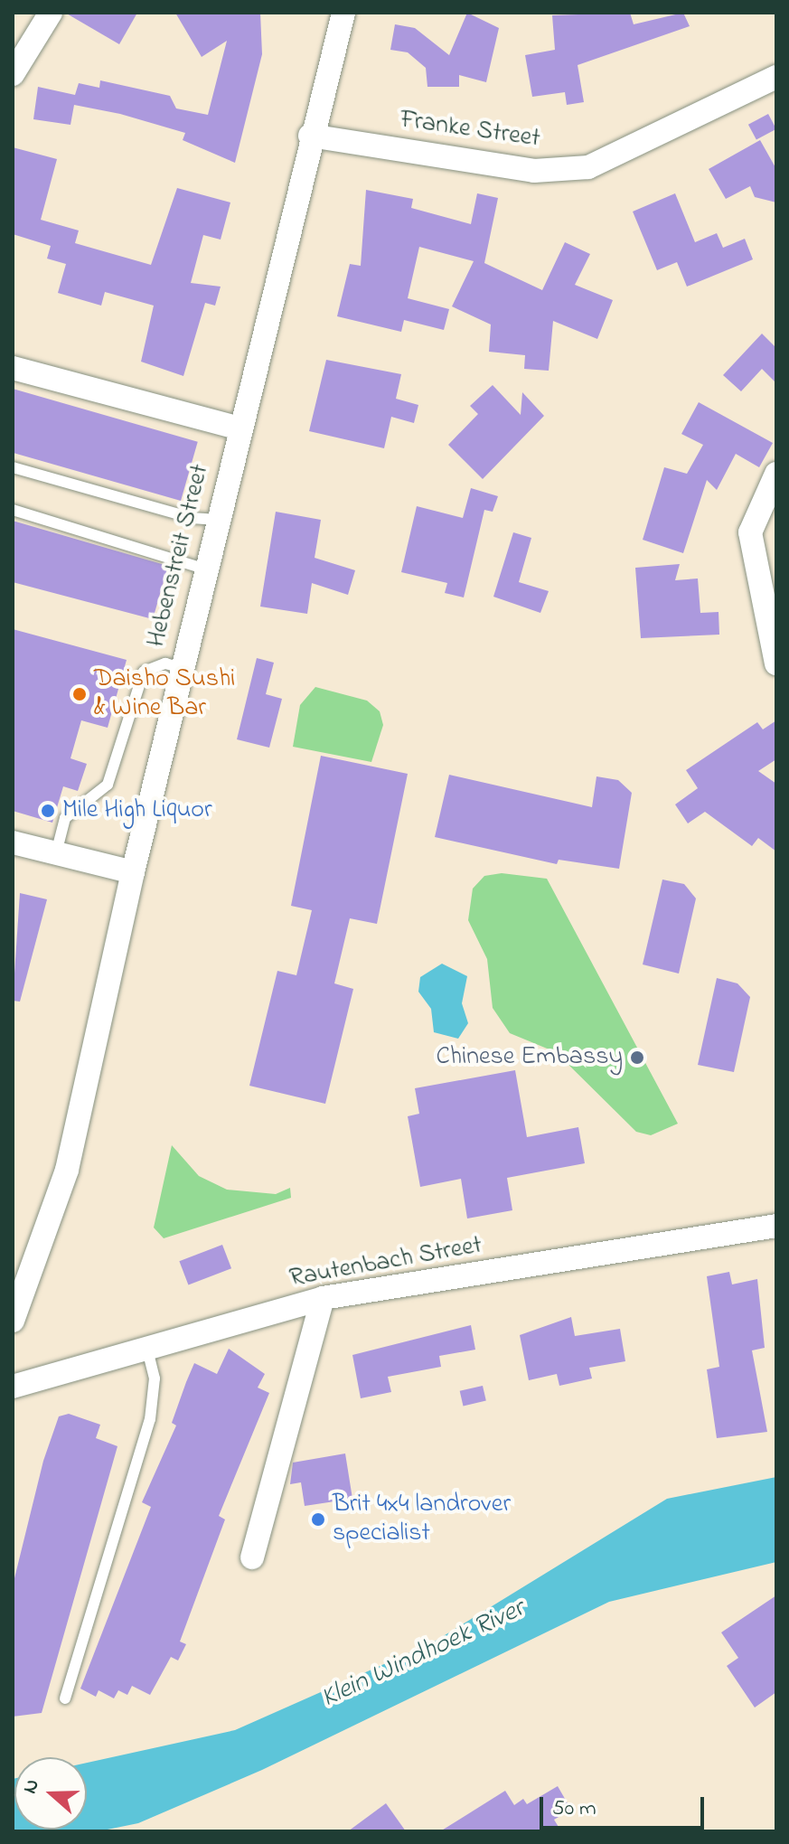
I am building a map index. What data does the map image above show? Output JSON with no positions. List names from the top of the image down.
{
  "streets": {
    "street": ["Franke Street", "Hebenstreit Street", "Rautenbach Street"]
  },
  "crossings": [
    ["Franke Street", "Hebenstreit Street"]
  ],
  "water": ["Klein Windhoek River"],
  "places": [
    "Daisho Sushi & Wine Bar",
    "Mile High Liquor",
    "Chinese Embassy",
    "Brit 4x4 landrover specialist"
  ],
  "scale_bar": "50 m",
  "north": "left"
}
